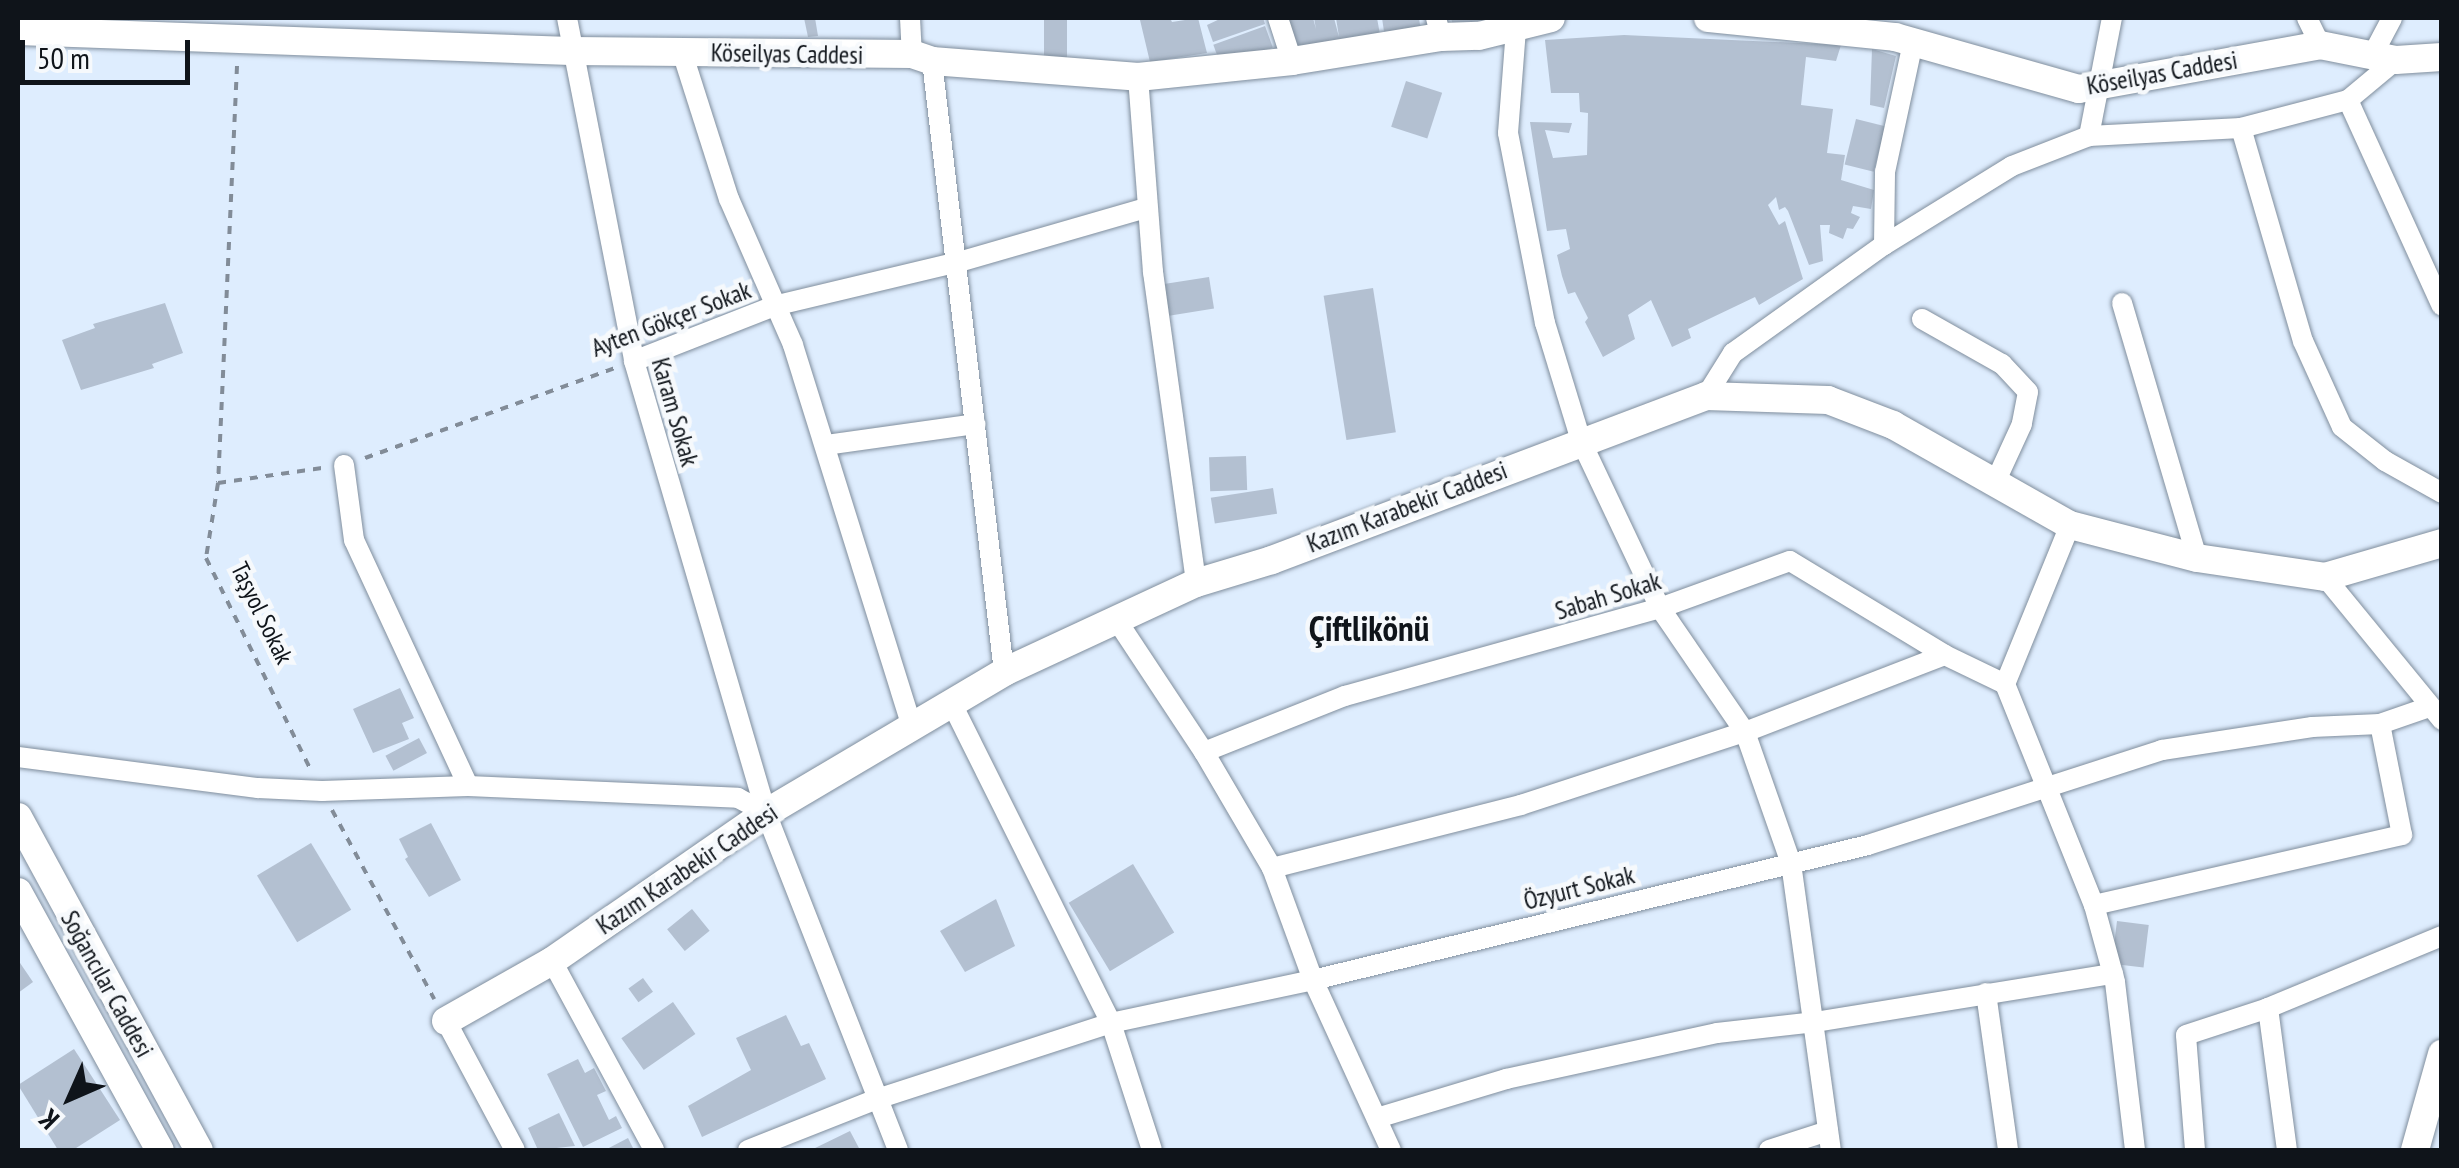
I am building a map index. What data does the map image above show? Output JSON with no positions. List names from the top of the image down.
{
  "streets": {
    "street": [
      "Köseilyas Caddesi",
      "Ayten Gökçer Sokak",
      "Karam Sokak",
      "Kazım Karabekir Caddesi",
      "Sabah Sokak",
      "Özyurt Sokak",
      "Soğancılar Caddesi"
    ],
    "path": ["Taşyol Sokak"]
  },
  "crossings": [
    ["Köseilyas Caddesi", "Karam Sokak"],
    ["Köseilyas Caddesi", "Taşyol Sokak"],
    ["Ayten Gökçer Sokak", "Karam Sokak"],
    ["Ayten Gökçer Sokak", "Taşyol Sokak"],
    ["Karam Sokak", "Kazım Karabekir Caddesi"],
    ["Karam Sokak", "Özyurt Sokak"],
    ["Kazım Karabekir Caddesi", "Taşyol Sokak"]
  ],
  "districts": ["Çiftlikönü"],
  "scale_bar": "50 m",
  "north": "bottom left"
}
